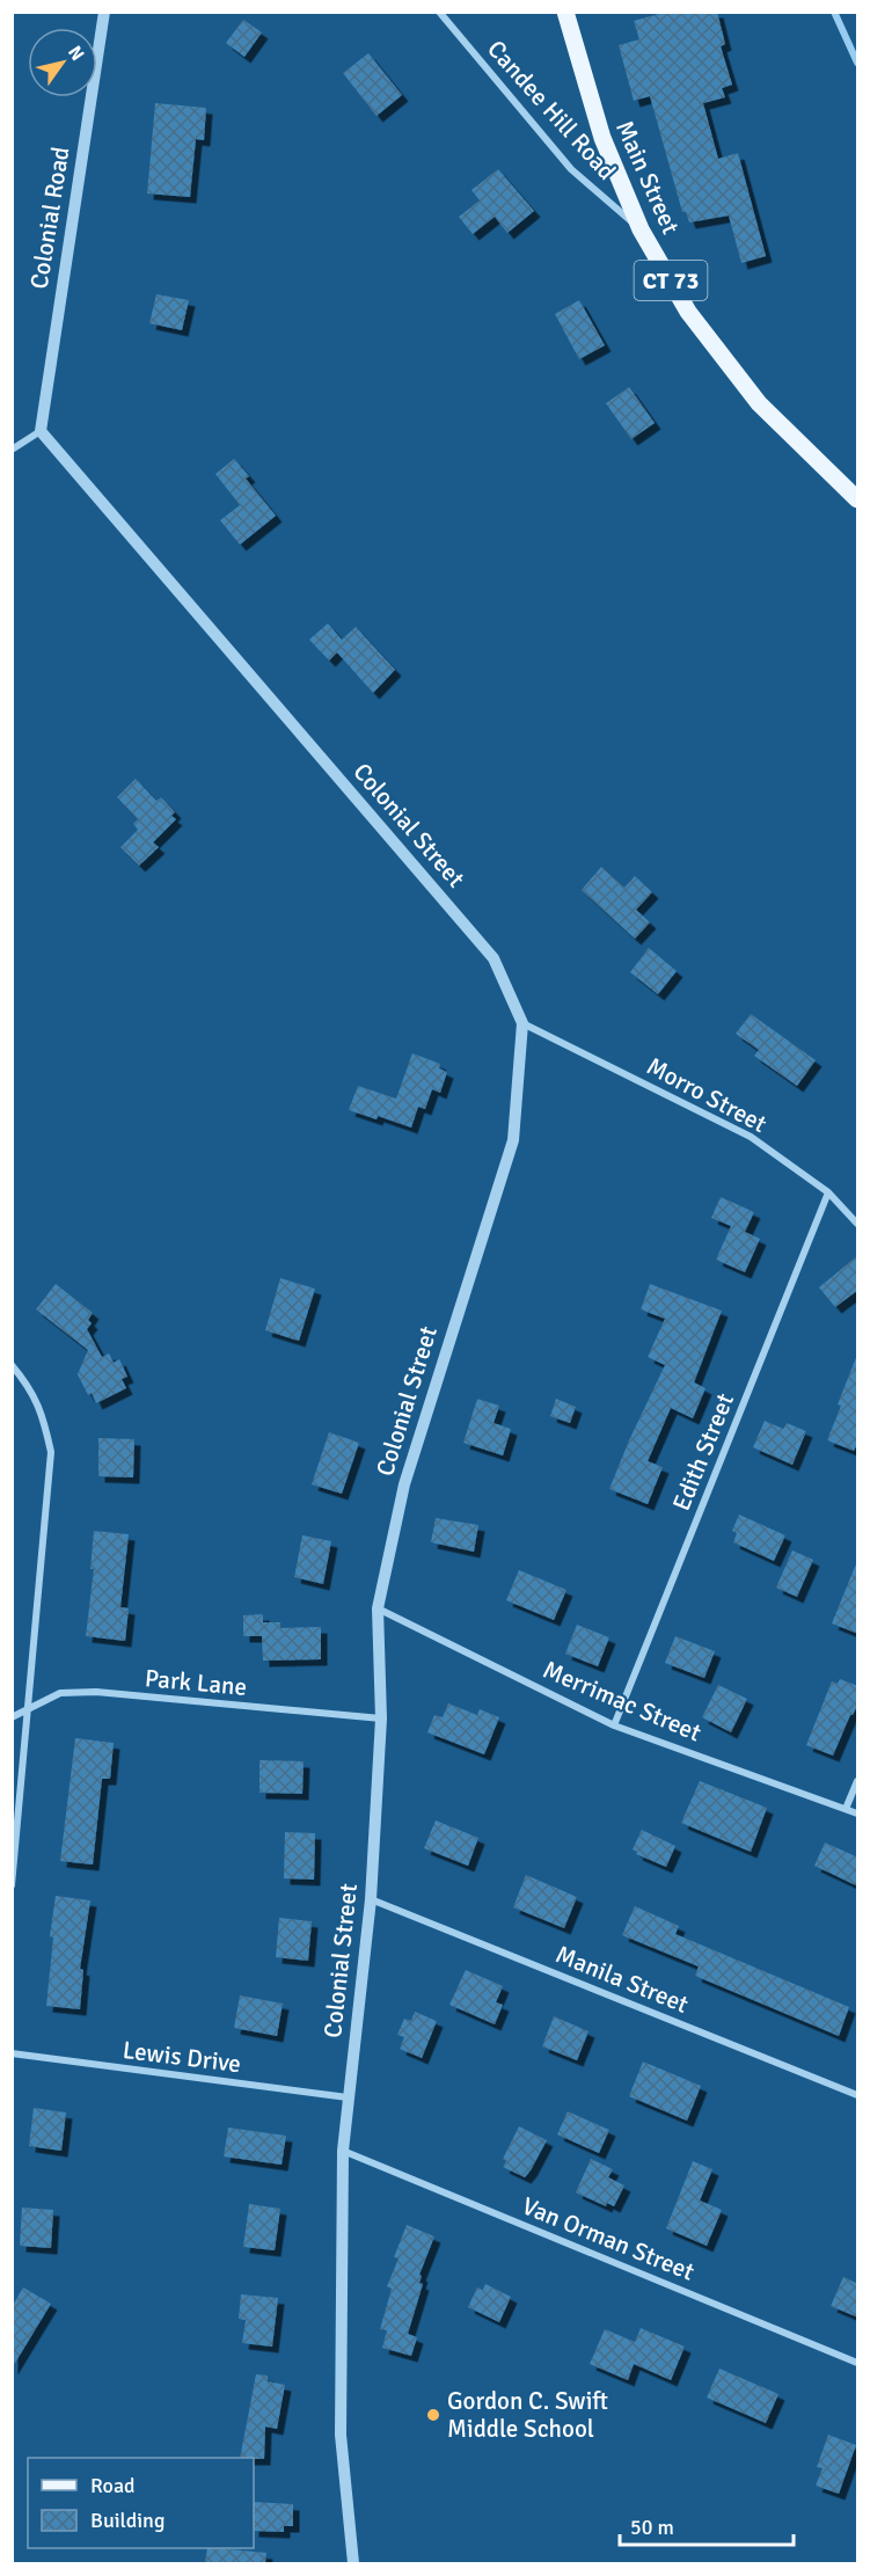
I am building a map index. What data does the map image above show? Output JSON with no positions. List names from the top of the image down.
{
  "streets": {
    "main road": ["Main Street", "CT 73"],
    "street": [
      "Candee Hill Road",
      "Colonial Road",
      "Colonial Street",
      "Morro Street",
      "Edith Street",
      "Park Lane",
      "Merrimac Street",
      "Manila Street",
      "Lewis Drive",
      "Van Orman Street"
    ]
  },
  "crossings": [
    ["Candee Hill Road", "Main Street"],
    ["Colonial Road", "Colonial Street"],
    ["Colonial Street", "Morro Street"],
    ["Colonial Street", "Park Lane"],
    ["Colonial Street", "Merrimac Street"],
    ["Colonial Street", "Manila Street"],
    ["Colonial Street", "Lewis Drive"],
    ["Colonial Street", "Van Orman Street"],
    ["Morro Street", "Edith Street"],
    ["Edith Street", "Merrimac Street"]
  ],
  "places": ["Gordon C. Swift Middle School"],
  "legend": ["Road", "Building"],
  "scale_bar": "50 m",
  "north": "top right"
}
